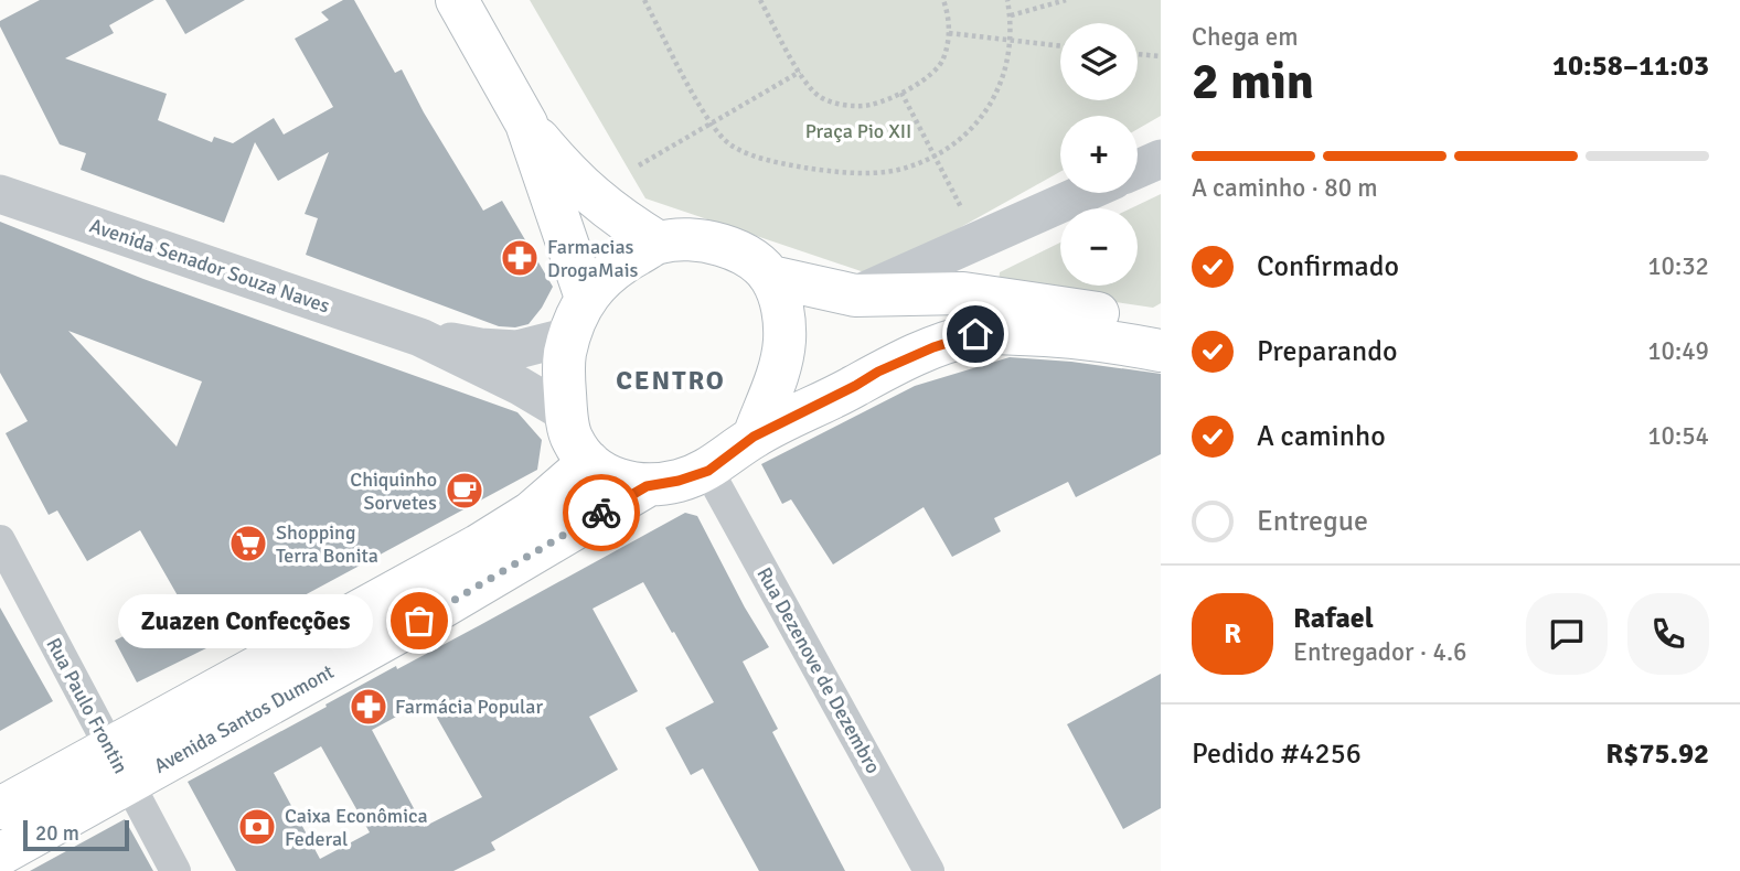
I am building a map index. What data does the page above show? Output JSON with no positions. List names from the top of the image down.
{
  "streets": {
    "main road": ["Avenida Santos Dumont"],
    "street": ["Avenida Senador Souza Naves", "Rua Dezenove de Dezembro", "Rua Paulo Frontin"]
  },
  "crossings": [
    ["Rua Dezenove de Dezembro", "Avenida Santos Dumont"],
    ["Rua Paulo Frontin", "Avenida Santos Dumont"]
  ],
  "districts": ["CENTRO"],
  "parks": ["Praça Pio XII"],
  "places": {
    "pharmacy": ["Farmacias DrogaMais", "Farmácia Popular"],
    "cafe": ["Chiquinho Sorvetes"],
    "supermarket": ["Shopping Terra Bonita"],
    "other": ["Zuazen Confecções"],
    "bank": ["Caixa Econômica Federal"]
  },
  "scale_bar": "20 m",
  "page": {
    "heading": ["2 min", "Chega em", "10:58–11:03"],
    "panel": [
      "Rafael",
      "Entregador · 4.6",
      "Pedido #4256",
      "R$75.92"
    ],
    "map_buttons": ["+", "−"],
    "bar": "A caminho · 80 m",
    "list": [
      ["Confirmado", "10:32"],
      ["Preparando", "10:49"],
      ["A caminho", "10:54"],
      "Entregue"
    ],
    "round": "R",
    "bubble": "Zuazen Confecções",
    "scale": "20 m"
  }
}
